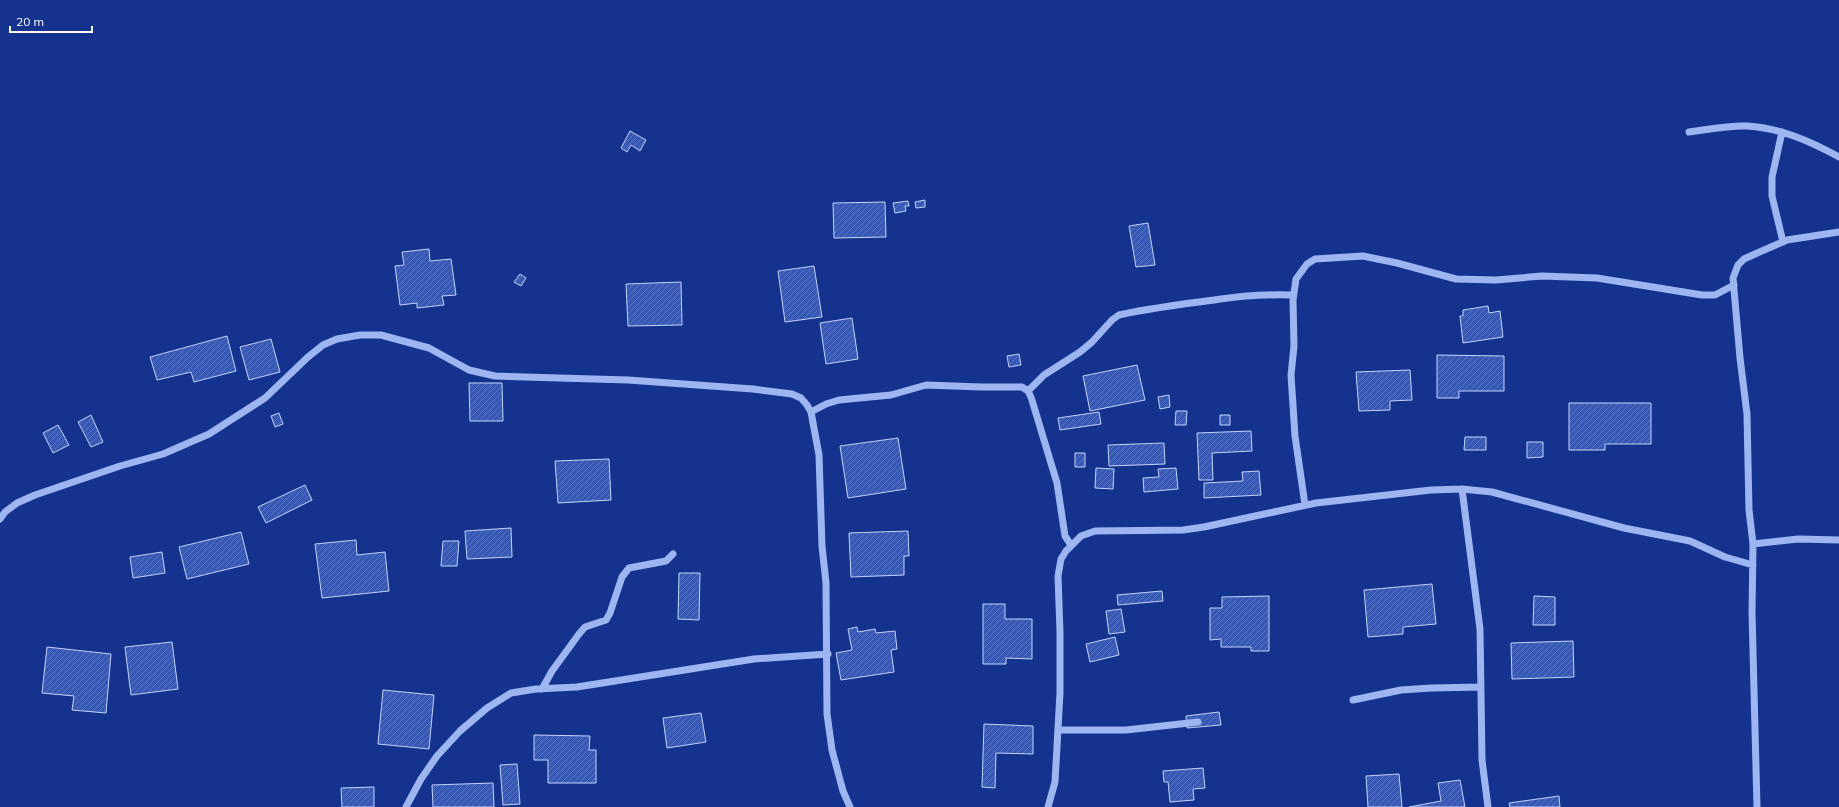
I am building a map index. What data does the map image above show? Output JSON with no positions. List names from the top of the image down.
{
  "scale_bar": "20 m"
}
